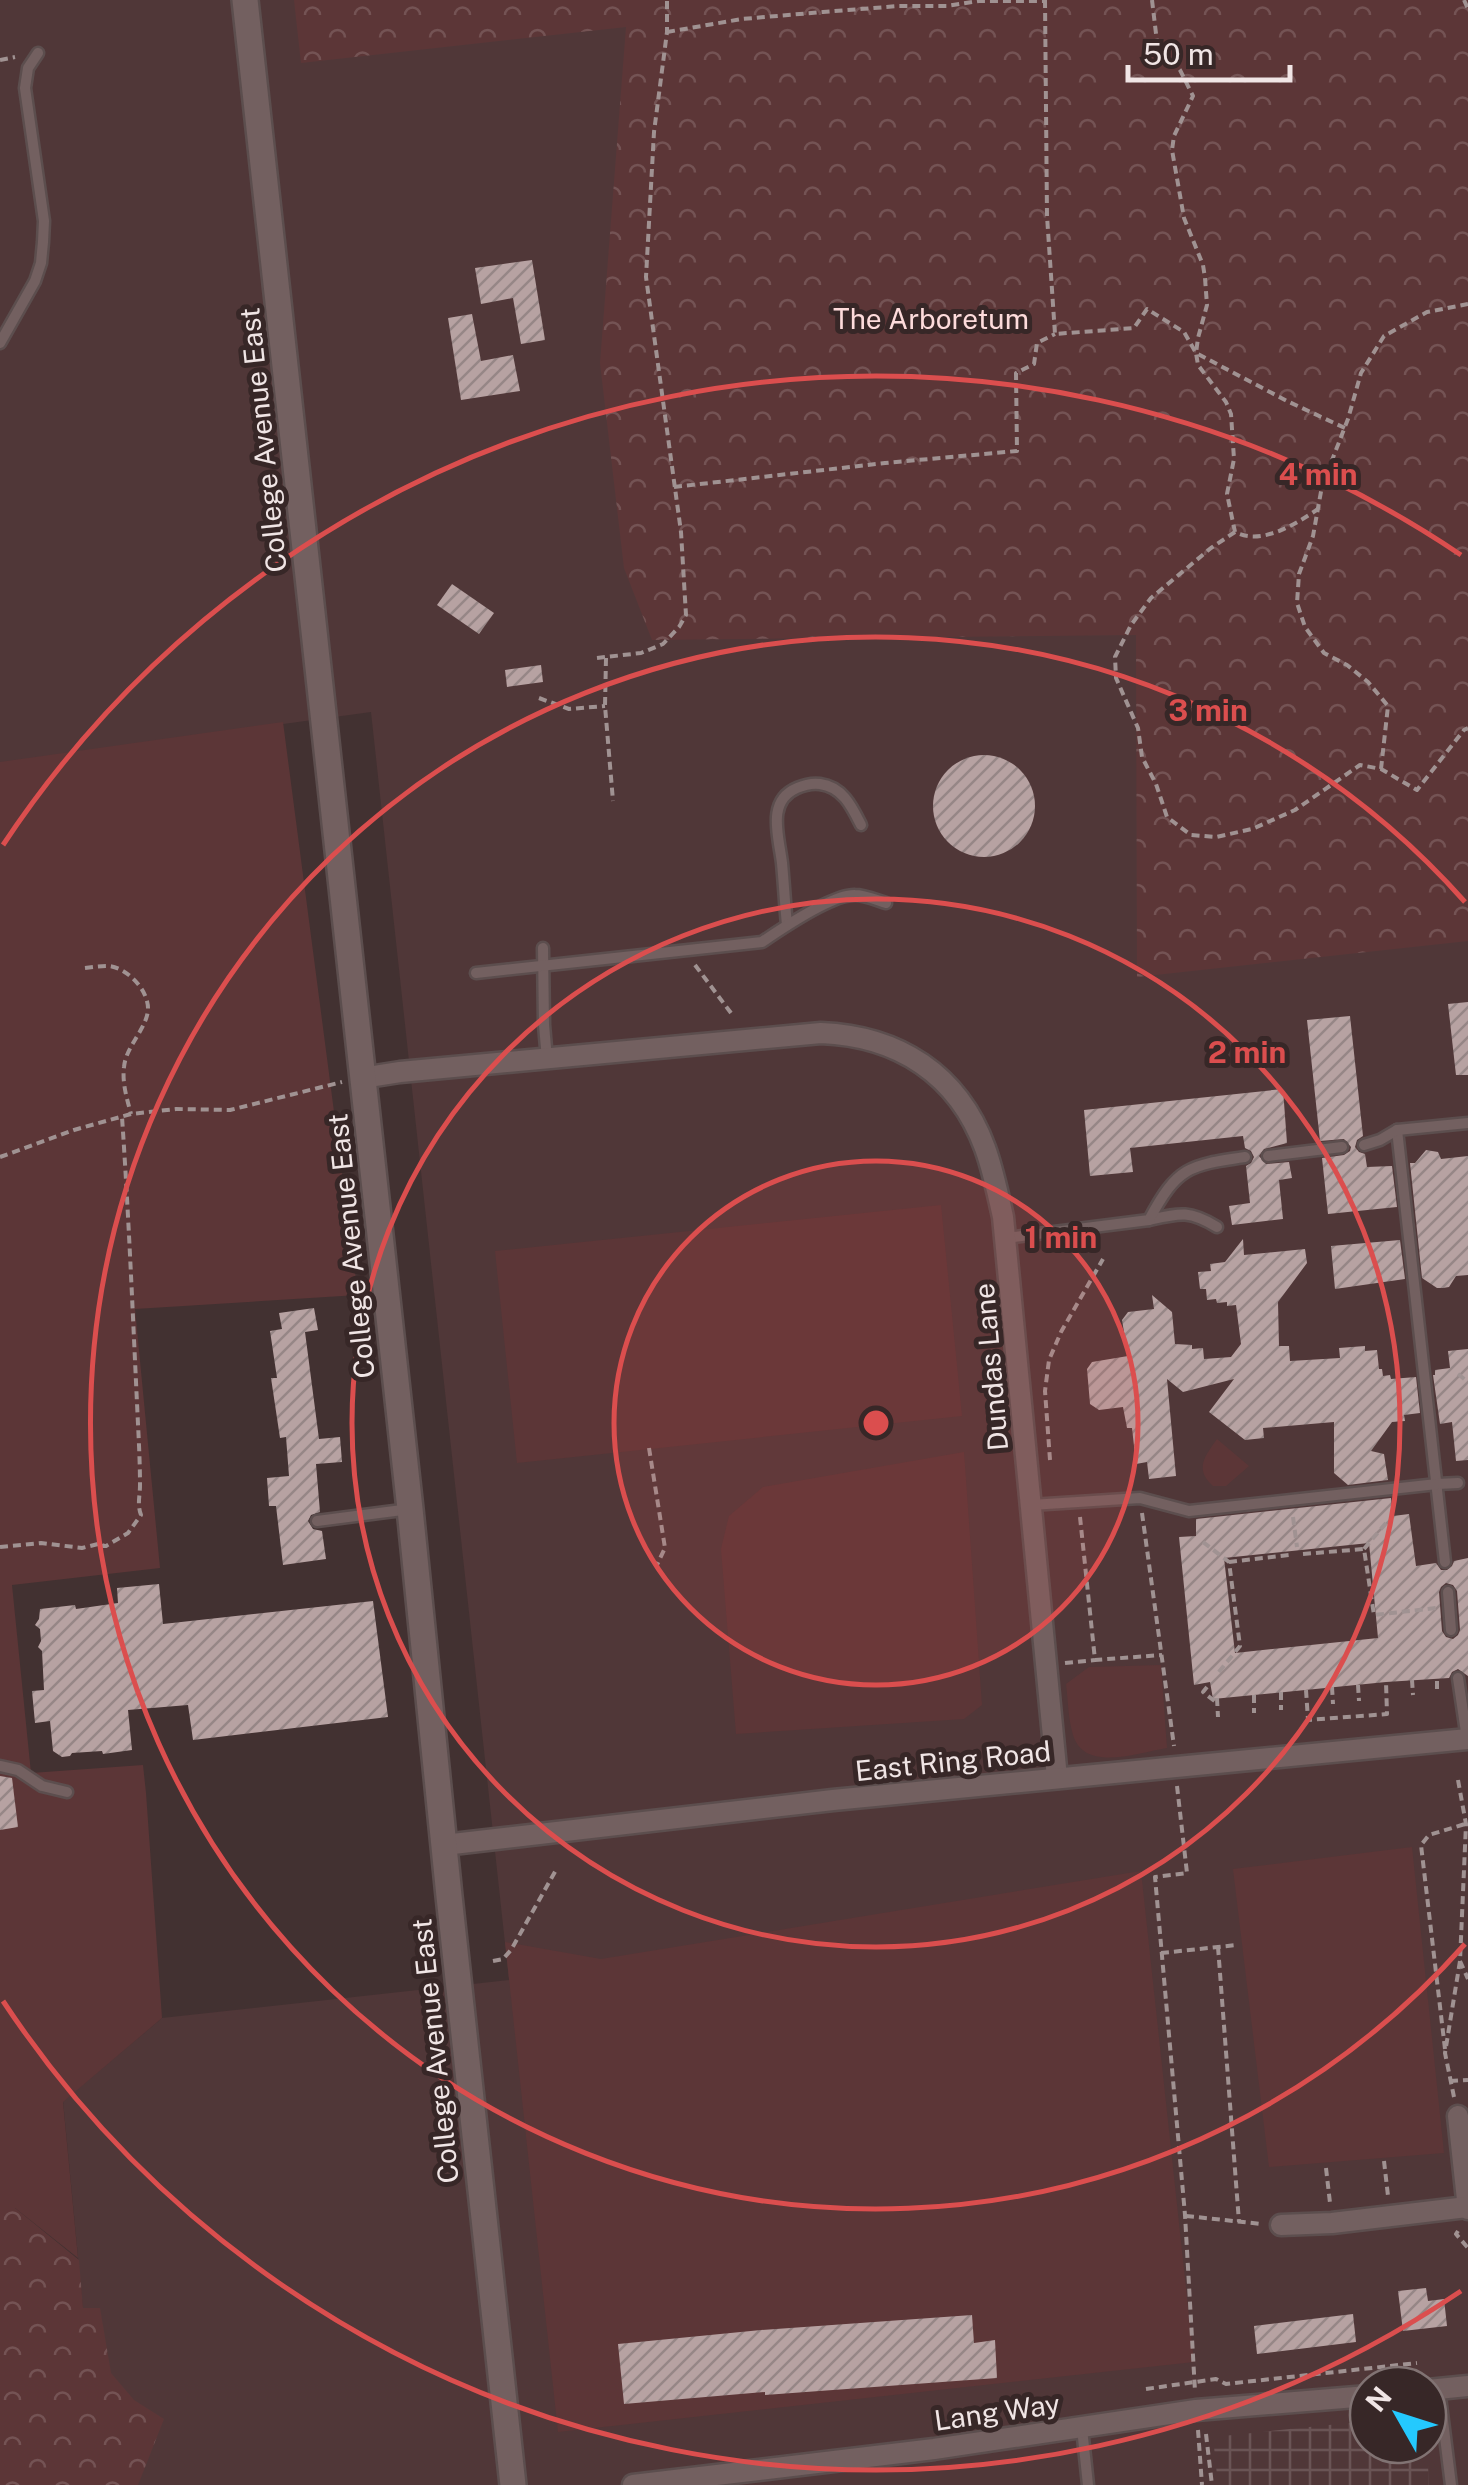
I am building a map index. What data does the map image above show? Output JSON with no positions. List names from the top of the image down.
{
  "streets": {
    "street": [
      "College Avenue East",
      "Dundas Lane",
      "East Ring Road",
      "Lang Way"
    ]
  },
  "crossings": [
    ["College Avenue East", "Dundas Lane"],
    ["College Avenue East", "East Ring Road"],
    ["Dundas Lane", "East Ring Road"]
  ],
  "parks": ["The Arboretum"],
  "scale_bar": "50 m",
  "north": "top left",
  "rings": [
    "4 min",
    "3 min",
    "2 min",
    "1 min"
  ]
}
